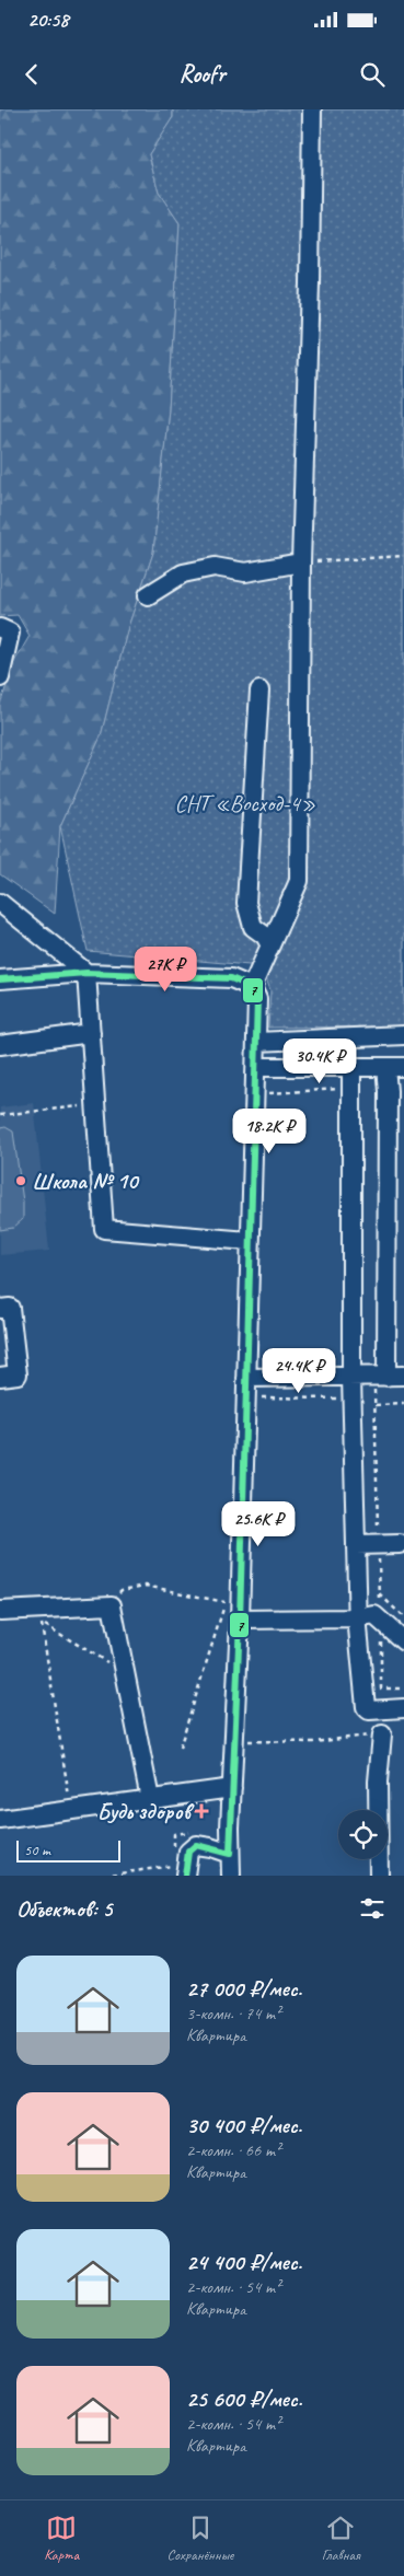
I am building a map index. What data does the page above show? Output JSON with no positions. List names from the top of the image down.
{
  "parks": ["СНТ «Восход-4»"],
  "places": {
    "other": ["Школа № 10"],
    "health": ["Будь здоров"]
  },
  "lines": ["transit line 7"],
  "scale_bar": "50 m",
  "page": {
    "status": "20:58",
    "header": "Roofr",
    "price": [
      "27K ₽",
      "30.4K ₽",
      "18.2K ₽",
      "24.4K ₽",
      "25.6K ₽"
    ],
    "scale": "50 m",
    "heading": "Объектов: 5",
    "list": [
      {
        "name": "27 000 ₽/мес.",
        "note": "3-комн. · 74 m² · Квартира"
      },
      {
        "name": "30 400 ₽/мес.",
        "note": "2-комн. · 66 m² · Квартира"
      },
      {
        "name": "24 400 ₽/мес.",
        "note": "2-комн. · 54 m² · Квартира"
      },
      {
        "name": "25 600 ₽/мес.",
        "note": "2-комн. · 54 m² · Квартира"
      }
    ],
    "tabs": ["Карта", "Сохранённые", "Главная"]
  }
}
